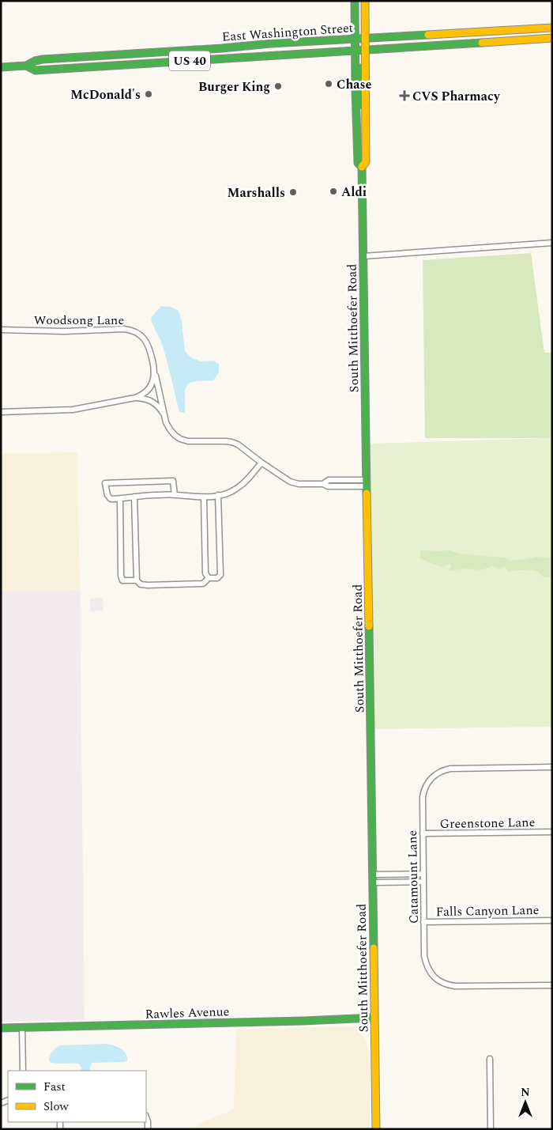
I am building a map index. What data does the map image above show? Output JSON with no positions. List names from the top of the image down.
{
  "streets": {
    "main road": [
      "East Washington Street",
      "US 40",
      "South Mitthoefer Road",
      "Rawles Avenue"
    ],
    "street": [
      "Woodsong Lane",
      "Greenstone Lane",
      "Catamount Lane",
      "Falls Canyon Lane"
    ]
  },
  "crossings": [
    ["East Washington Street", "South Mitthoefer Road"],
    ["South Mitthoefer Road", "Rawles Avenue"],
    ["Greenstone Lane", "Catamount Lane"],
    ["Catamount Lane", "Falls Canyon Lane"]
  ],
  "places": {
    "other": [
      "Chase",
      "Burger King",
      "McDonald's",
      "Aldi",
      "Marshalls"
    ],
    "health": ["CVS Pharmacy"]
  },
  "legend": ["Fast", "Slow"],
  "north": "top"
}
